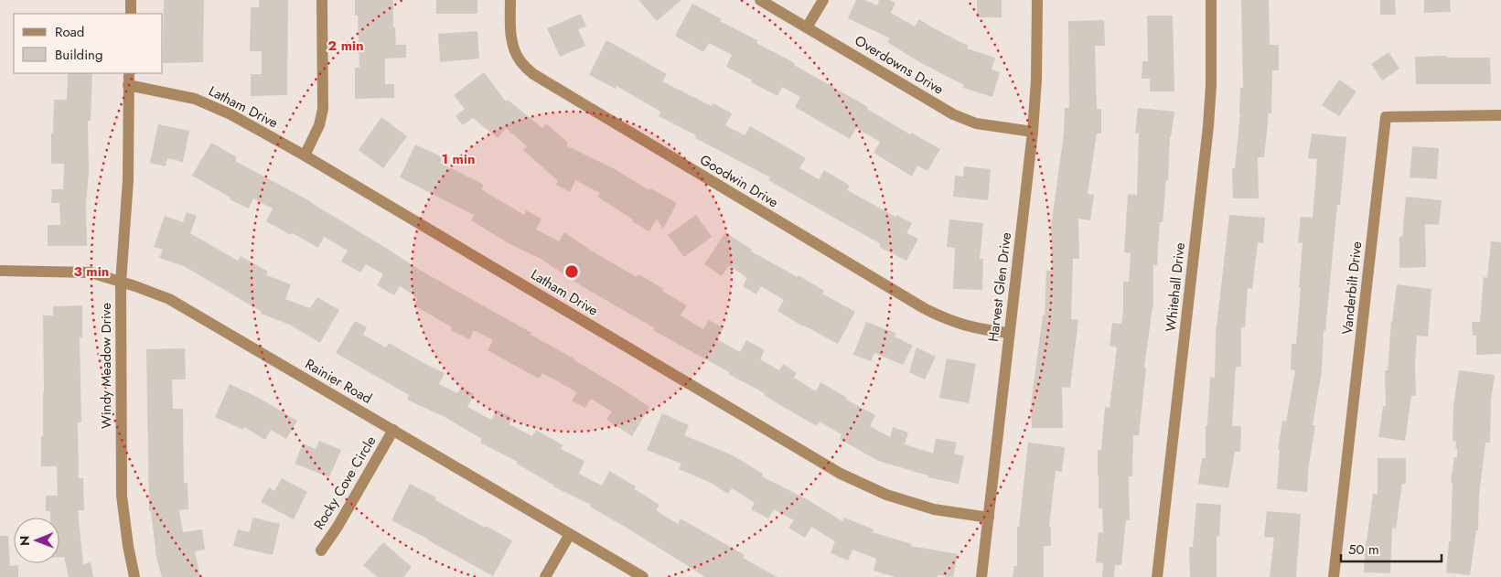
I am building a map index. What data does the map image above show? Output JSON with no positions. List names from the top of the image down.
{
  "streets": {
    "street": [
      "Overdowns Drive",
      "Latham Drive",
      "Goodwin Drive",
      "Harvest Glen Drive",
      "Whitehall Drive",
      "Vanderbilt Drive",
      "Windy Meadow Drive",
      "Rainier Road",
      "Rocky Cove Circle"
    ]
  },
  "crossings": [
    ["Overdowns Drive", "Harvest Glen Drive"],
    ["Latham Drive", "Harvest Glen Drive"],
    ["Latham Drive", "Windy Meadow Drive"],
    ["Goodwin Drive", "Harvest Glen Drive"],
    ["Windy Meadow Drive", "Rainier Road"],
    ["Rainier Road", "Rocky Cove Circle"]
  ],
  "legend": ["Road", "Building"],
  "scale_bar": "50 m",
  "north": "left",
  "rings": ["2 min", "1 min", "3 min"]
}
